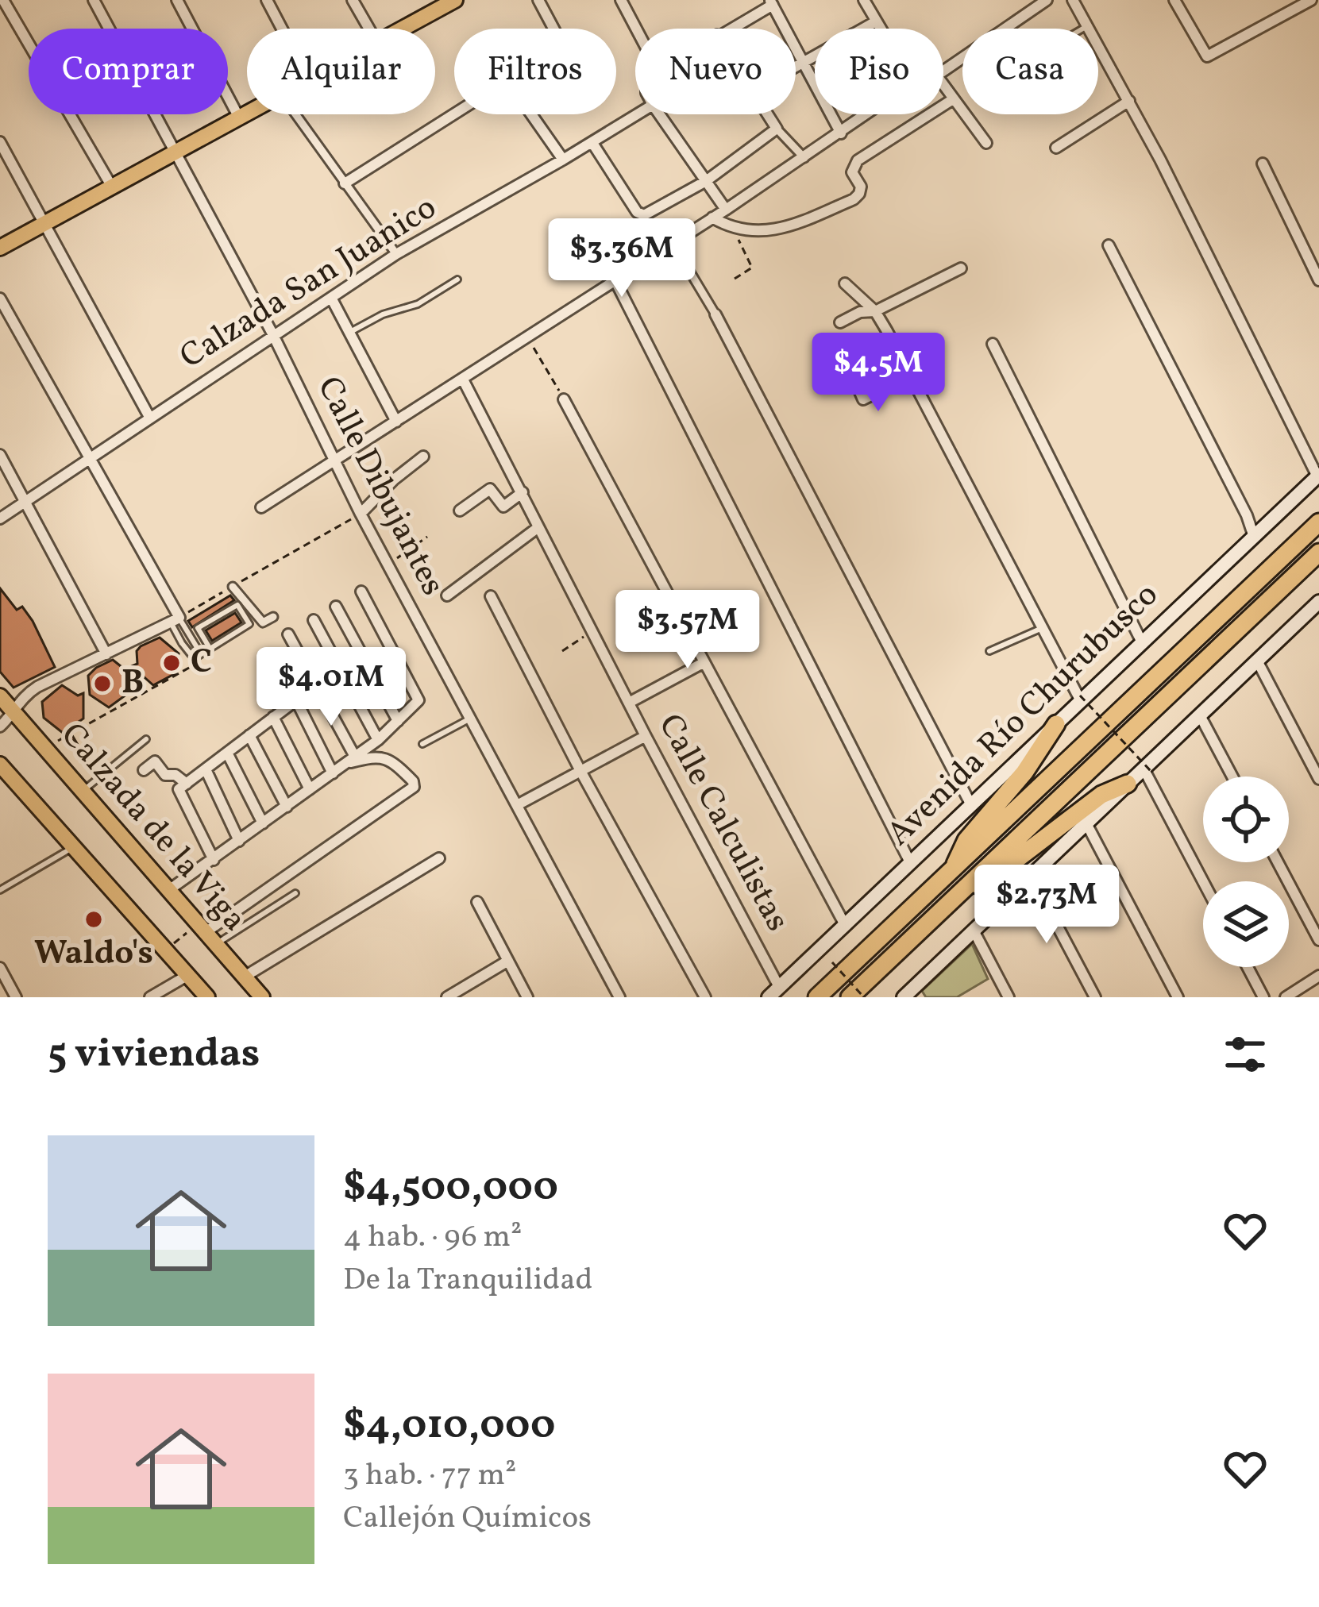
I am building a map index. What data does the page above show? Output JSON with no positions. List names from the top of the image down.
{
  "streets": {
    "main road": ["Avenida Río Churubusco", "Calzada de la Viga"],
    "street": ["Calzada San Juanico", "Calle Dibujantes", "Calle Calculistas"]
  },
  "crossings": [
    ["Calzada San Juanico", "Calle Dibujantes"],
    ["Avenida Río Churubusco", "Calle Calculistas"]
  ],
  "places": ["C", "B", "Waldo's"],
  "page": {
    "chip": [
      "Comprar",
      "Alquilar",
      "Filtros",
      "Nuevo",
      "Piso",
      "Casa"
    ],
    "price": [
      "$3.36M",
      "$4.5M",
      "$3.57M",
      "$4.01M",
      "$2.73M"
    ],
    "heading": "5 viviendas",
    "list": [
      {
        "name": "$4,500,000",
        "note": "4 hab. · 96 m² · De la Tranquilidad"
      },
      {
        "name": "$4,010,000",
        "note": "3 hab. · 77 m² · Callejón Químicos"
      }
    ]
  }
}
